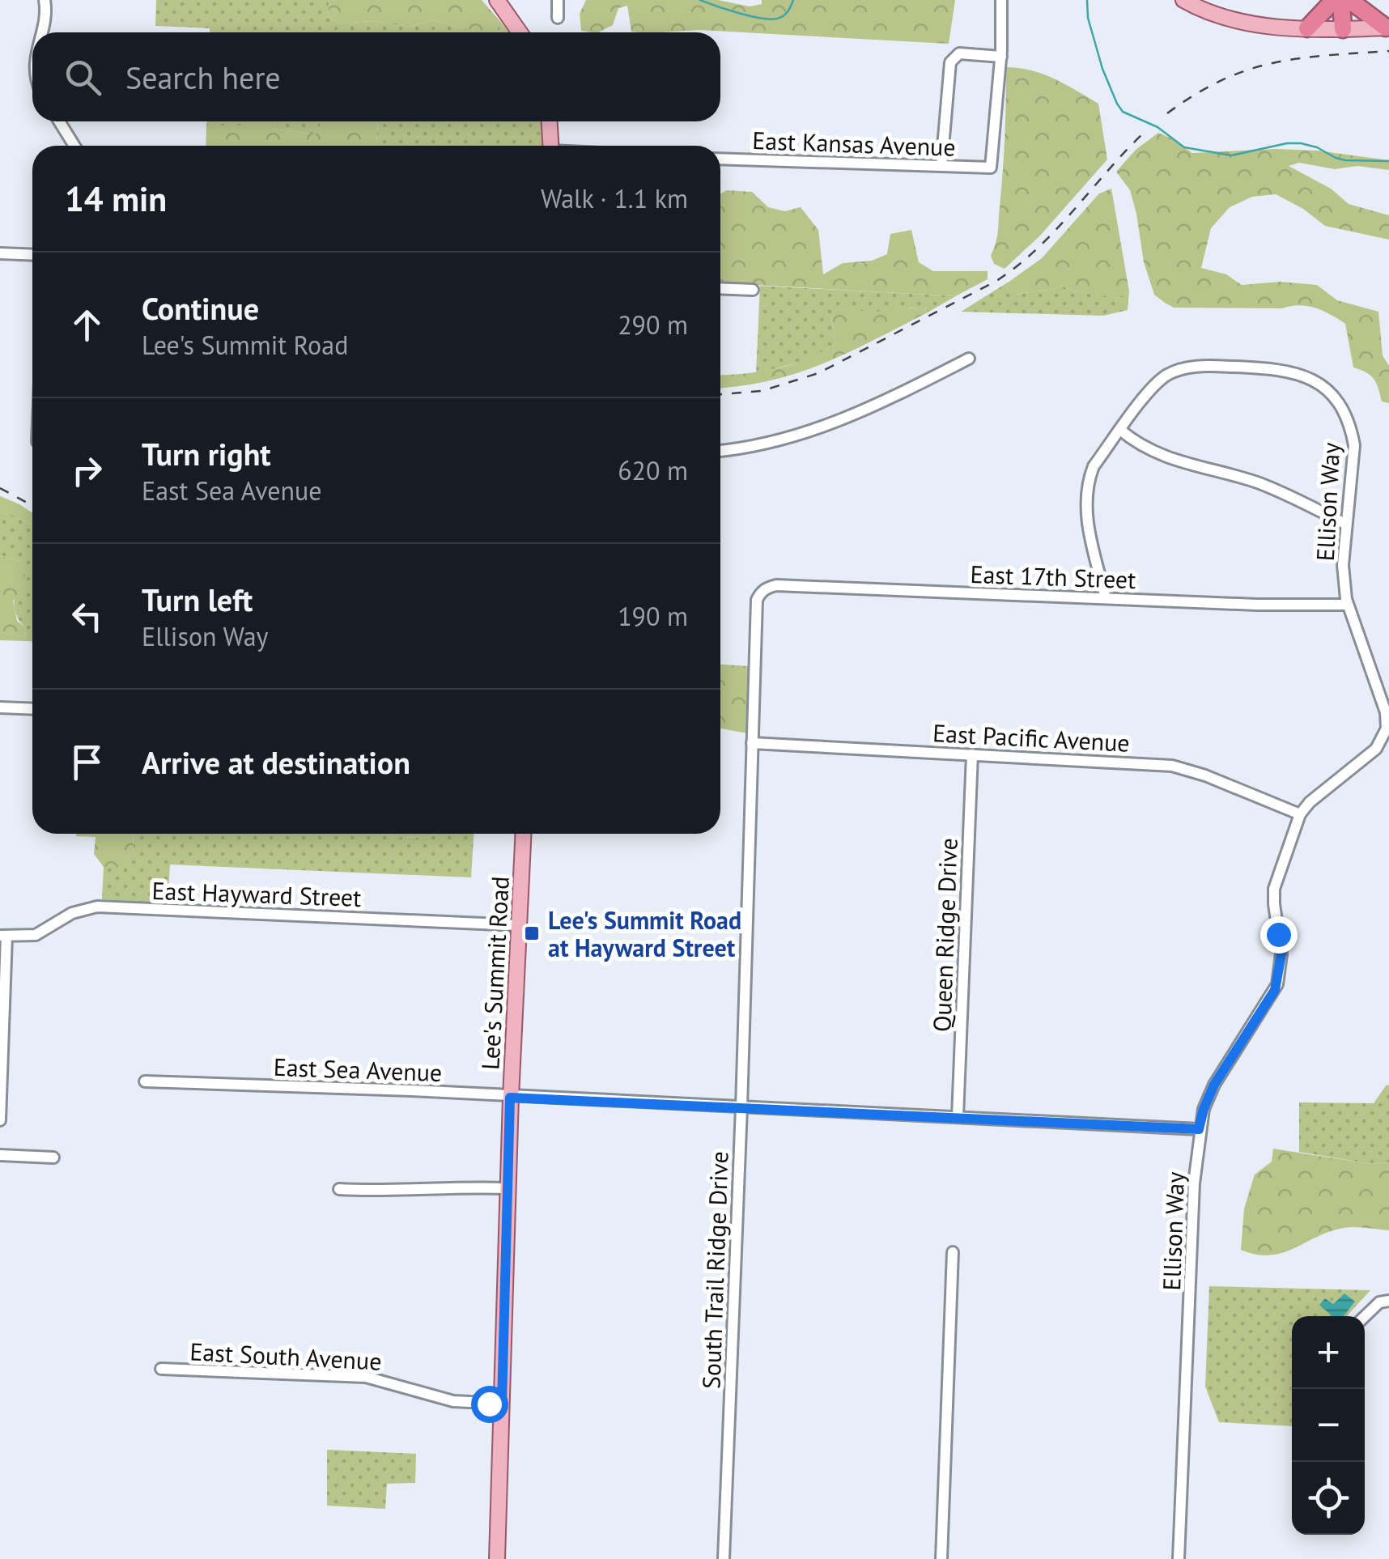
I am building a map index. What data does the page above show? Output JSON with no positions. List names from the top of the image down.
{
  "streets": {
    "main road": ["Lee's Summit Road"],
    "street": [
      "East Kansas Avenue",
      "Ellison Way",
      "East 17th Street",
      "East Pacific Avenue",
      "East Hayward Street",
      "Queen Ridge Drive",
      "East Sea Avenue",
      "South Trail Ridge Drive",
      "East South Avenue"
    ]
  },
  "crossings": [
    ["Ellison Way", "East 17th Street"],
    ["Ellison Way", "East Pacific Avenue"],
    ["Ellison Way", "East Sea Avenue"],
    ["East 17th Street", "South Trail Ridge Drive"],
    ["East Pacific Avenue", "Queen Ridge Drive"],
    ["East Pacific Avenue", "South Trail Ridge Drive"],
    ["East Hayward Street", "Lee's Summit Road"],
    ["Queen Ridge Drive", "East Sea Avenue"],
    ["Lee's Summit Road", "East Sea Avenue"],
    ["Lee's Summit Road", "East South Avenue"],
    ["East Sea Avenue", "South Trail Ridge Drive"]
  ],
  "places": {
    "transit": ["Lee's Summit Road at Hayward Street"]
  },
  "page": {
    "search": "Search here",
    "heading": ["14 min", "Walk · 1.1 km"],
    "list": [
      ["Continue", "Lee's Summit Road", "290 m"],
      ["Turn right", "East Sea Avenue", "620 m"],
      ["Turn left", "Ellison Way", "190 m"],
      "Arrive at destination"
    ],
    "map_buttons": ["+", "−"]
  }
}
